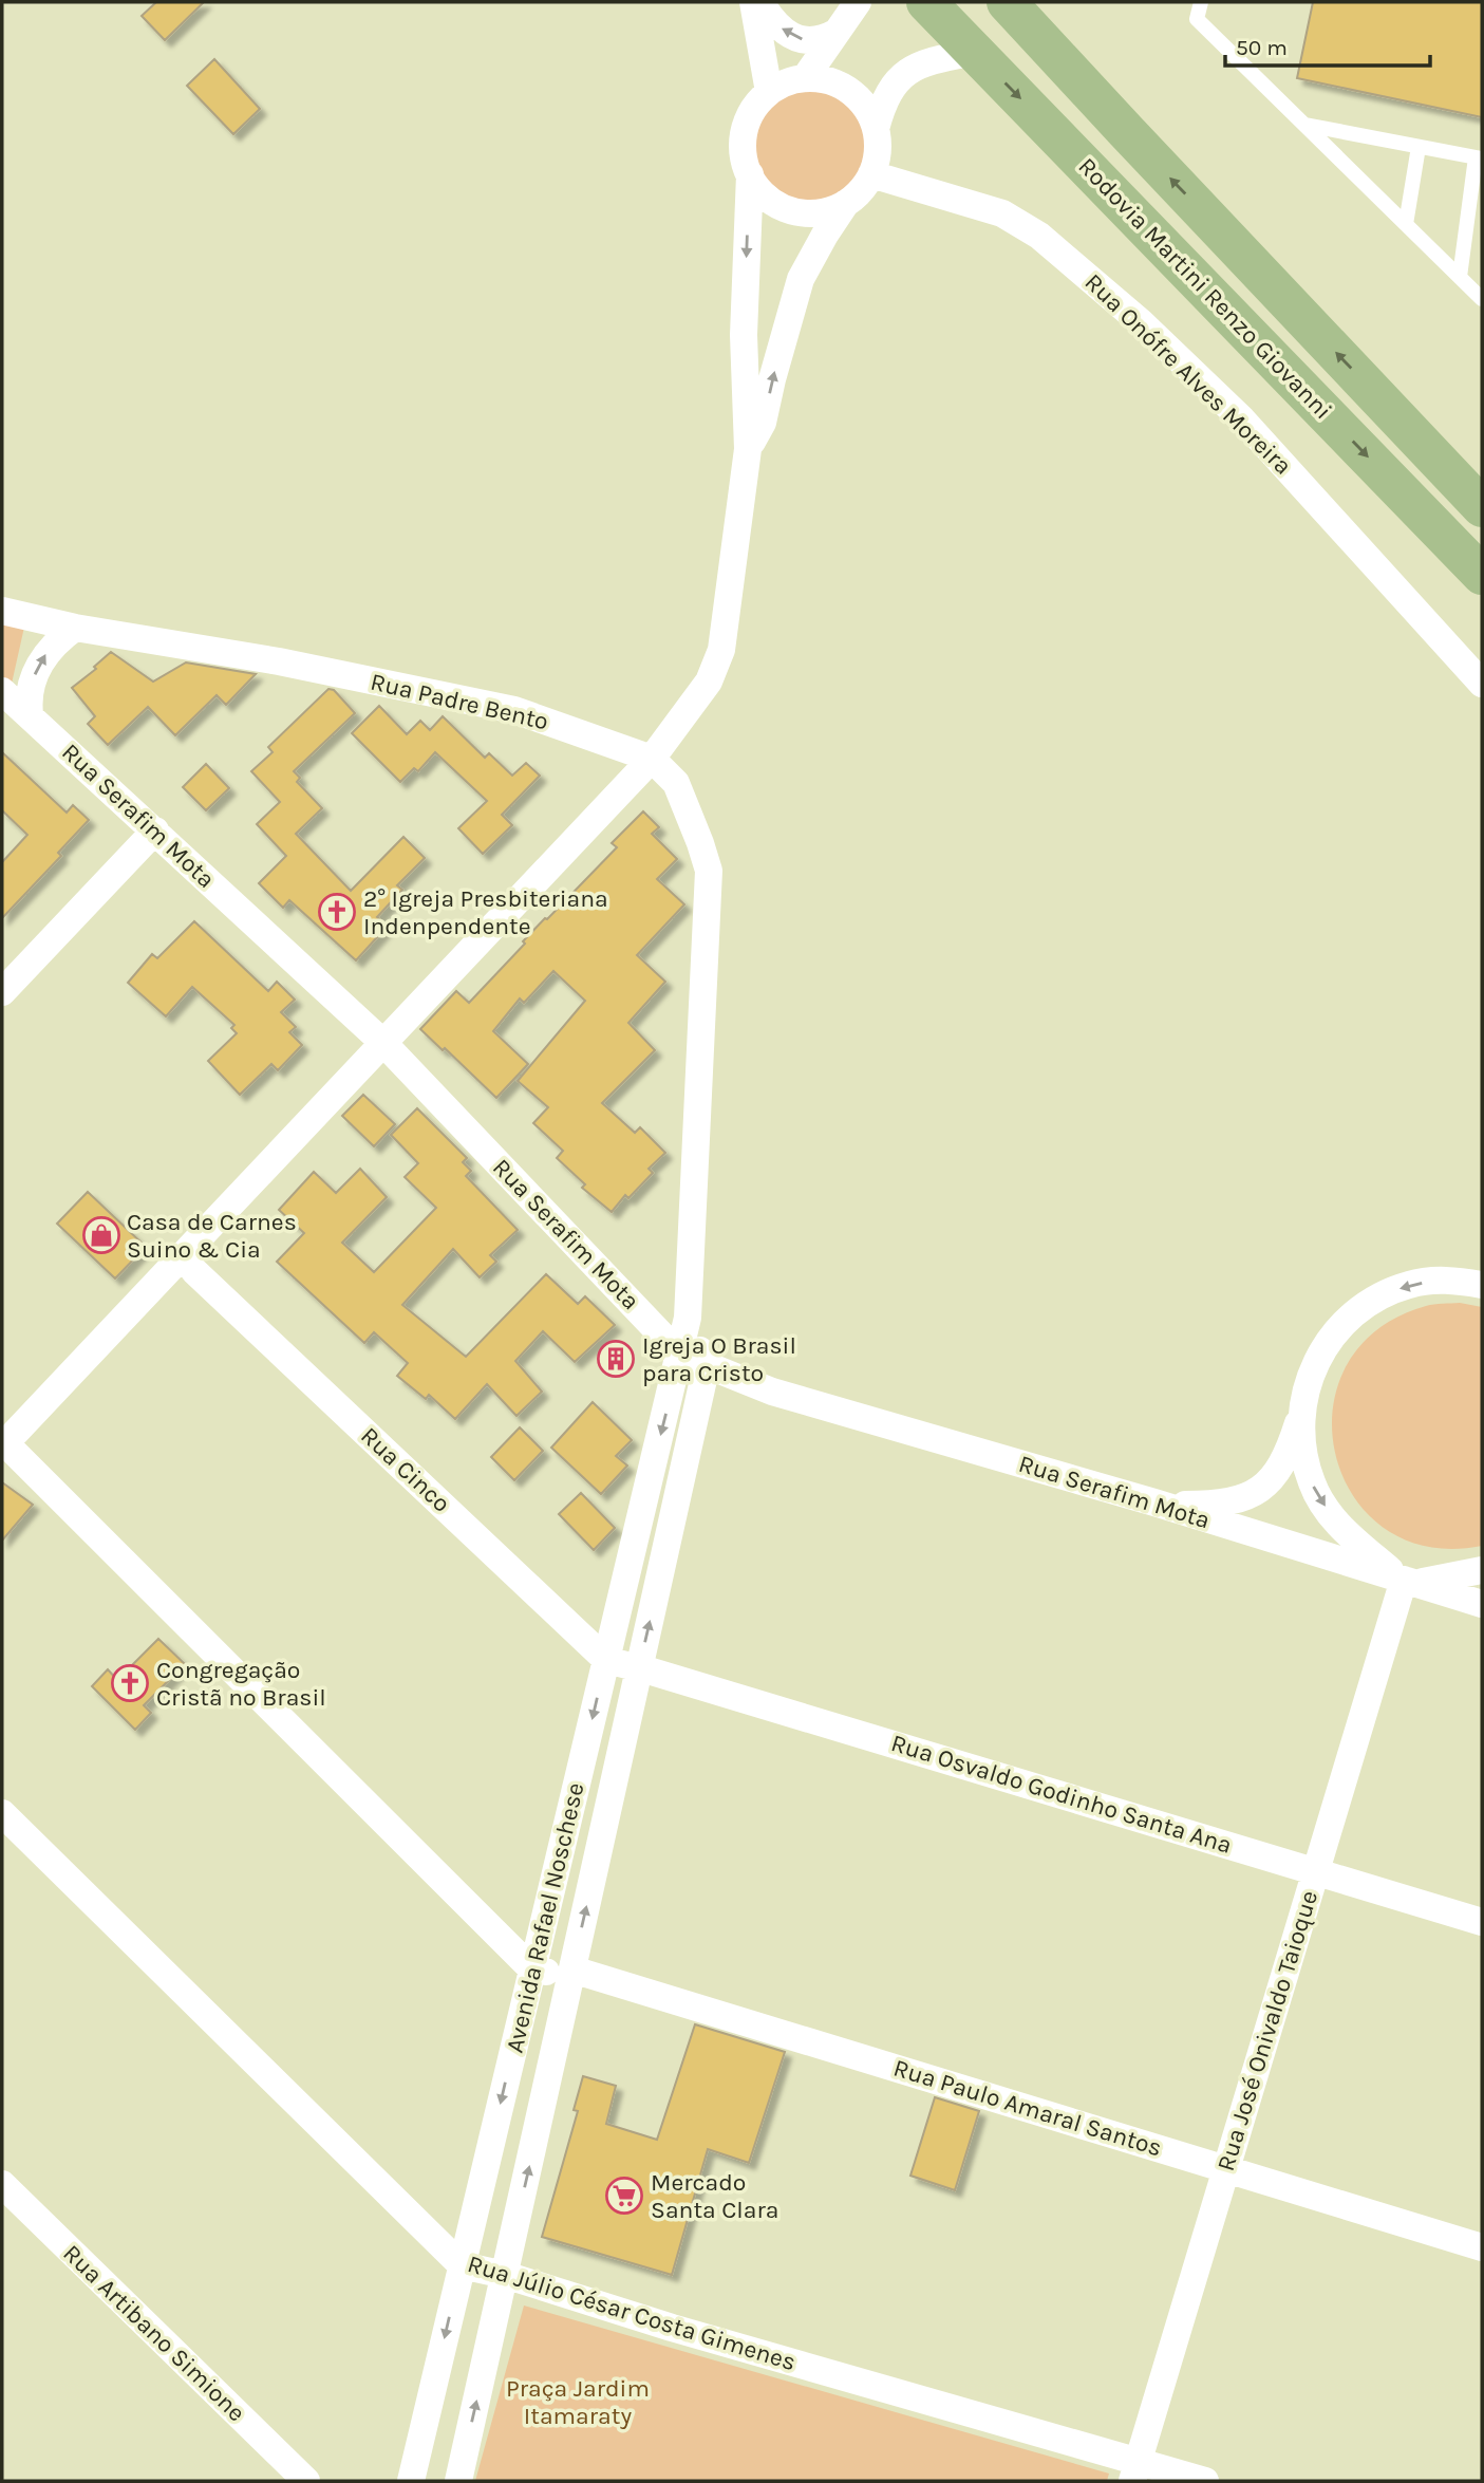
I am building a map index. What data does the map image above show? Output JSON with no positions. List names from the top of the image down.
{
  "streets": {
    "main road": ["Rodovia Martini Renzo Giovanni"],
    "street": [
      "Rua Onófre Alves Moreira",
      "Rua Padre Bento",
      "Rua Serafim Mota",
      "Rua Cinco",
      "Rua Osvaldo Godinho Santa Ana",
      "Avenida Rafael Noschese",
      "Rua José Onivaldo Taioque",
      "Rua Paulo Amaral Santos",
      "Rua Júlio César Costa Gimenes",
      "Rua Artibano Simione"
    ]
  },
  "crossings": [
    ["Rua Padre Bento", "Rua Serafim Mota"],
    ["Rua Padre Bento", "Avenida Rafael Noschese"],
    ["Rua Serafim Mota", "Avenida Rafael Noschese"],
    ["Rua Serafim Mota", "Rua José Onivaldo Taioque"],
    ["Rua Cinco", "Rua Osvaldo Godinho Santa Ana"],
    ["Rua Cinco", "Avenida Rafael Noschese"],
    ["Rua Osvaldo Godinho Santa Ana", "Avenida Rafael Noschese"],
    ["Rua Osvaldo Godinho Santa Ana", "Rua José Onivaldo Taioque"],
    ["Avenida Rafael Noschese", "Rua Paulo Amaral Santos"],
    ["Avenida Rafael Noschese", "Rua Júlio César Costa Gimenes"],
    ["Rua José Onivaldo Taioque", "Rua Paulo Amaral Santos"],
    ["Rua José Onivaldo Taioque", "Rua Júlio César Costa Gimenes"]
  ],
  "parks": ["Praça Jardim Itamaraty"],
  "places": {
    "church": ["2° Igreja Presbiteriana Indenpendente", "Congregação Cristã no Brasil"],
    "shop": ["Casa de Carnes Suino & Cia"],
    "building": ["Igreja O Brasil para Cristo"],
    "supermarket": ["Mercado Santa Clara"]
  },
  "scale_bar": "50 m"
}
